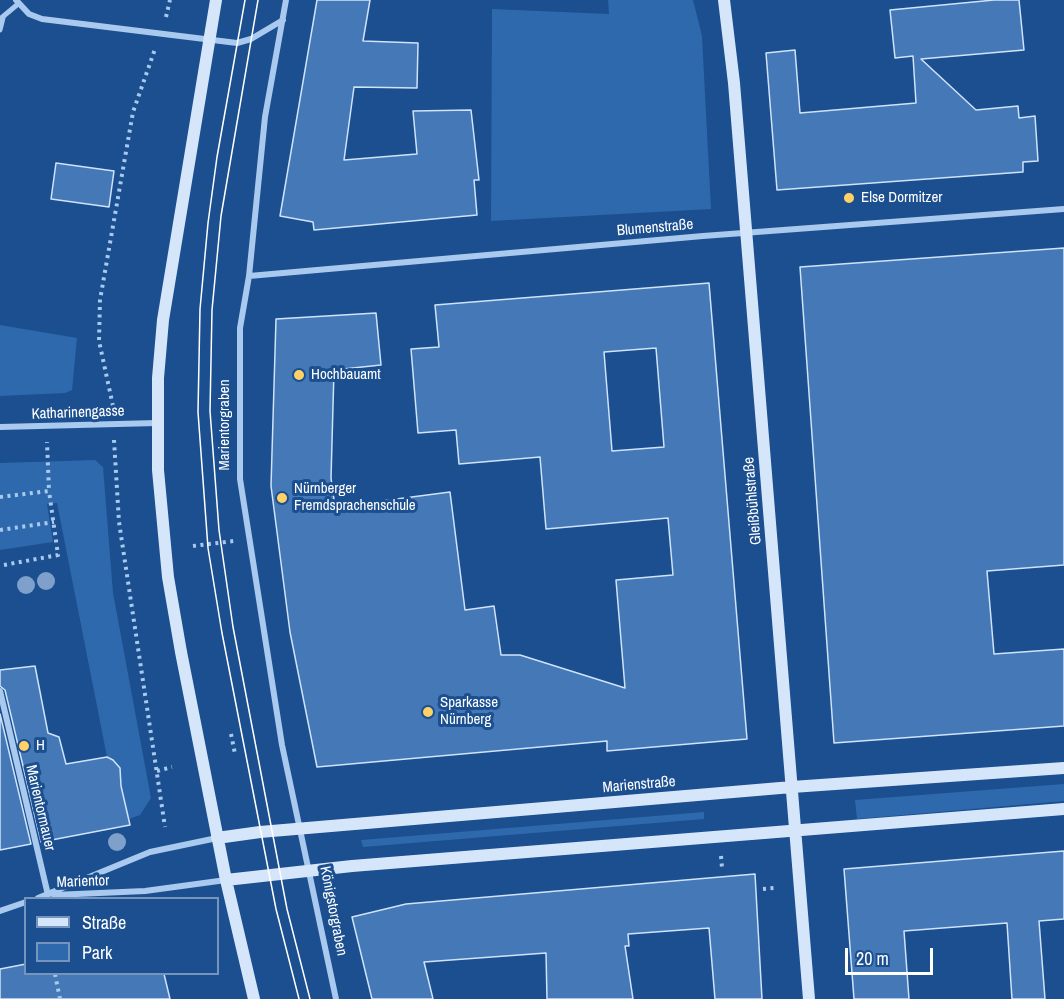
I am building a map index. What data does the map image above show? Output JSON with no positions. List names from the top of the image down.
{
  "streets": {
    "main road": ["Gleißbühlstraße", "Marienstraße"],
    "street": [
      "Blumenstraße",
      "Katharinengasse",
      "Marientorgraben",
      "Marientormauer",
      "Marientor",
      "Königstorgraben"
    ]
  },
  "crossings": [
    ["Blumenstraße", "Marientorgraben"],
    ["Blumenstraße", "Gleißbühlstraße"],
    ["Marientorgraben", "Marienstraße"],
    ["Marientorgraben", "Königstorgraben"],
    ["Gleißbühlstraße", "Marienstraße"],
    ["Marienstraße", "Marientor"],
    ["Marienstraße", "Königstorgraben"],
    ["Marientormauer", "Marientor"]
  ],
  "places": [
    "Else Dormitzer",
    "Hochbauamt",
    "Nürnberger Fremdsprachenschule",
    "Sparkasse Nürnberg",
    "H"
  ],
  "legend": ["Straße", "Park"],
  "scale_bar": "20 m"
}
